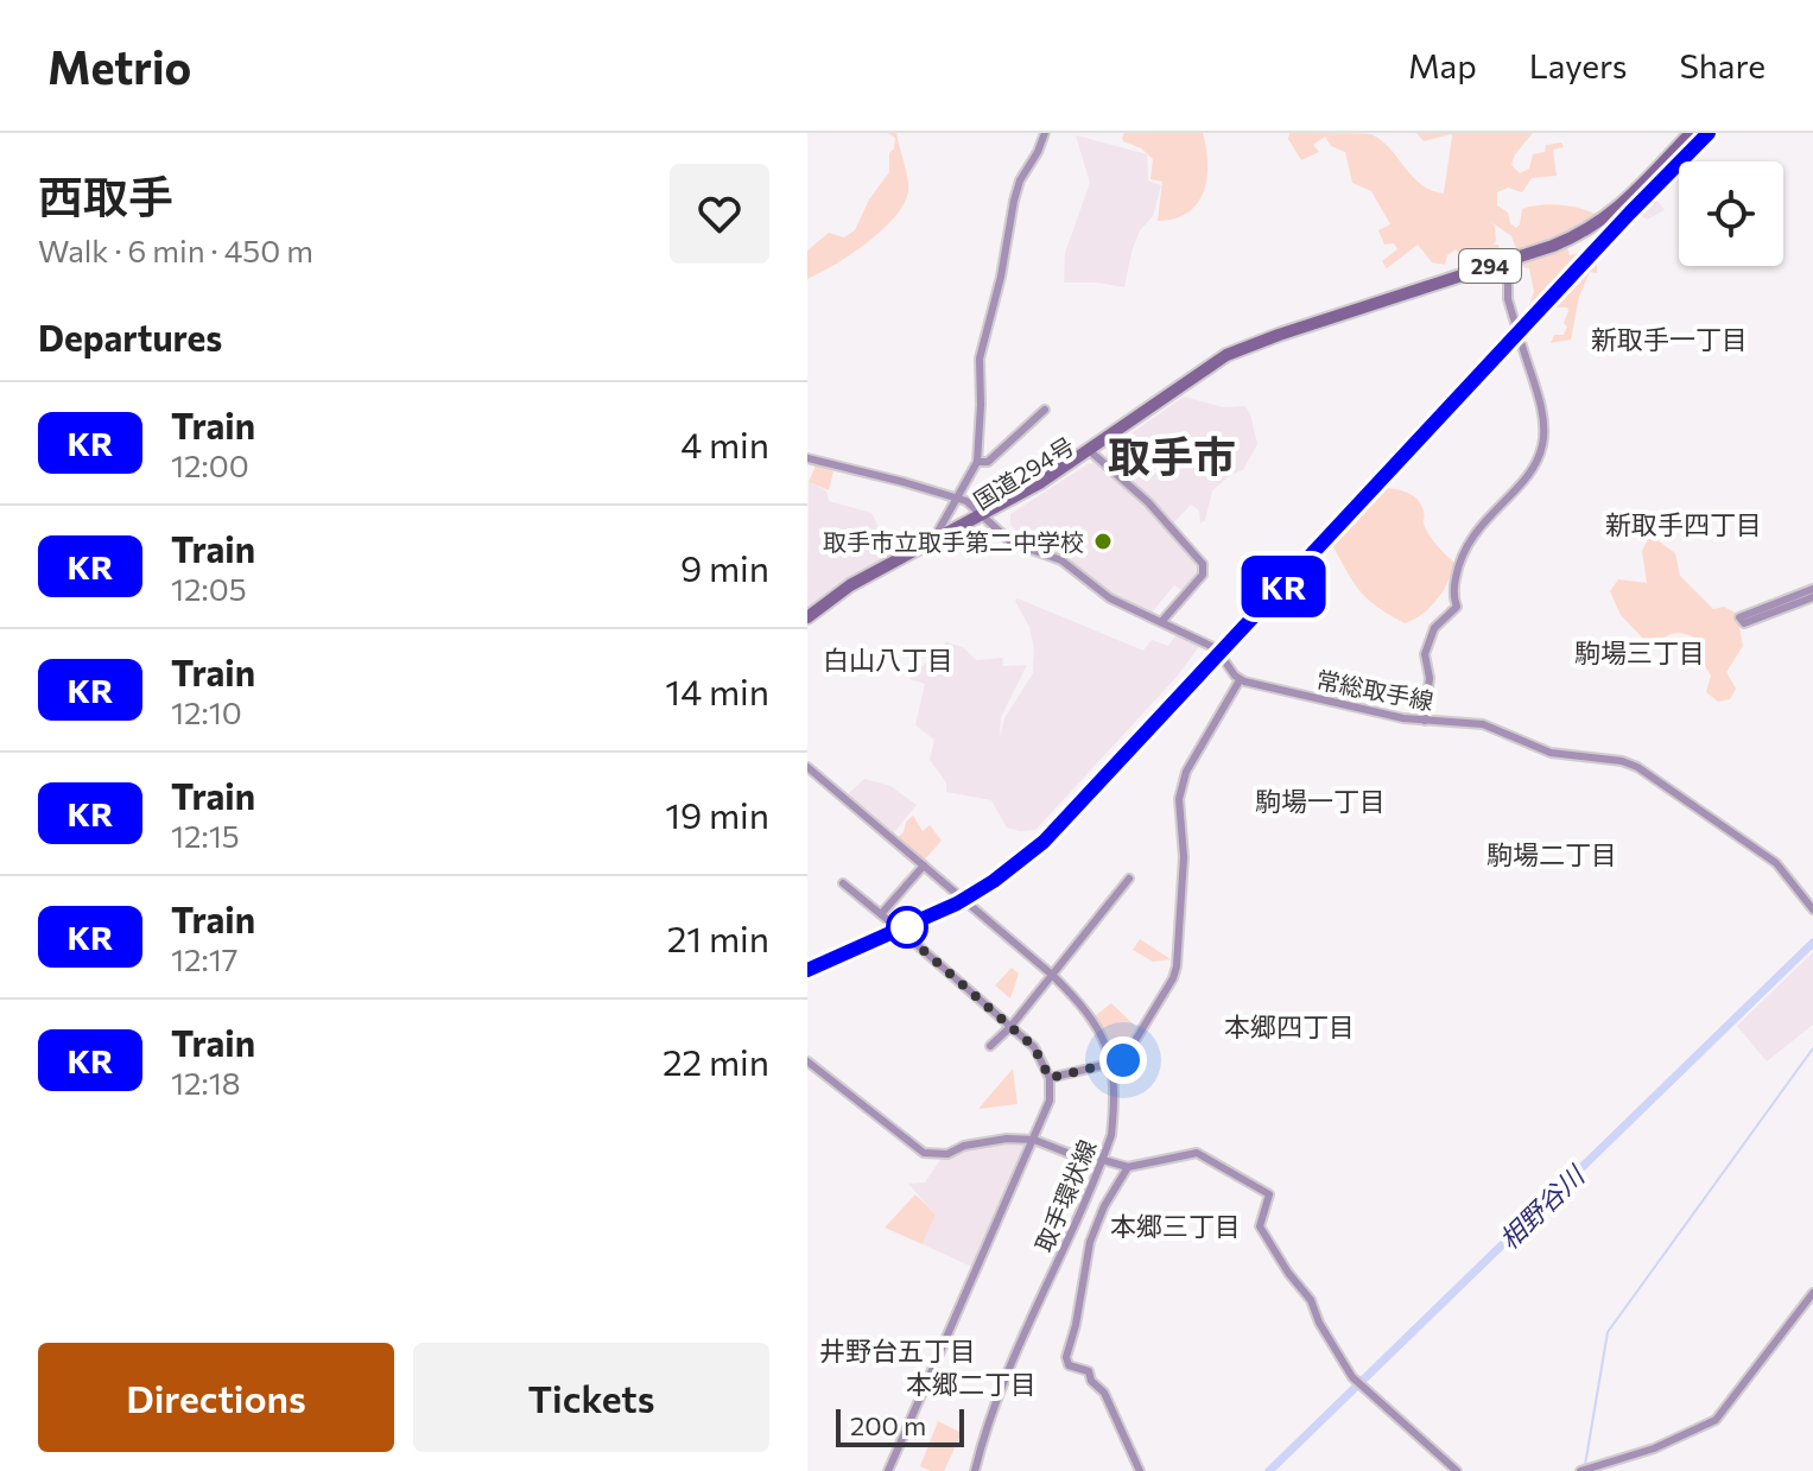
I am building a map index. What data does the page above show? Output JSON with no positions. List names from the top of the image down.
{
  "streets": {
    "highway": ["294", "国道294号"],
    "street": ["常総取手線", "取手環状線"]
  },
  "districts": [
    "新取手一丁目",
    "取手市",
    "新取手四丁目",
    "駒場三丁目",
    "白山八丁目",
    "駒場一丁目",
    "駒場二丁目",
    "本郷四丁目",
    "本郷三丁目",
    "井野台五丁目",
    "本郷二丁目"
  ],
  "water": ["相野谷川"],
  "places": ["取手市立取手第二中学校"],
  "scale_bar": "200 m",
  "page": {
    "header": "Metrio",
    "nav": ["Map", "Layers", "Share"],
    "heading": [
      ["西取手", "Walk · 6 min · 450 m"],
      "Departures"
    ],
    "on_map": "KR",
    "list": [
      {
        "mark": "KR",
        "name": "Train",
        "note": "12:00",
        "value": "4 min"
      },
      {
        "mark": "KR",
        "name": "Train",
        "note": "12:05",
        "value": "9 min"
      },
      {
        "mark": "KR",
        "name": "Train",
        "note": "12:10",
        "value": "14 min"
      },
      {
        "mark": "KR",
        "name": "Train",
        "note": "12:15",
        "value": "19 min"
      },
      {
        "mark": "KR",
        "name": "Train",
        "note": "12:17",
        "value": "21 min"
      },
      {
        "mark": "KR",
        "name": "Train",
        "note": "12:18",
        "value": "22 min"
      }
    ],
    "buttons": ["Directions", "Tickets"],
    "scale": "200 m"
  }
}
